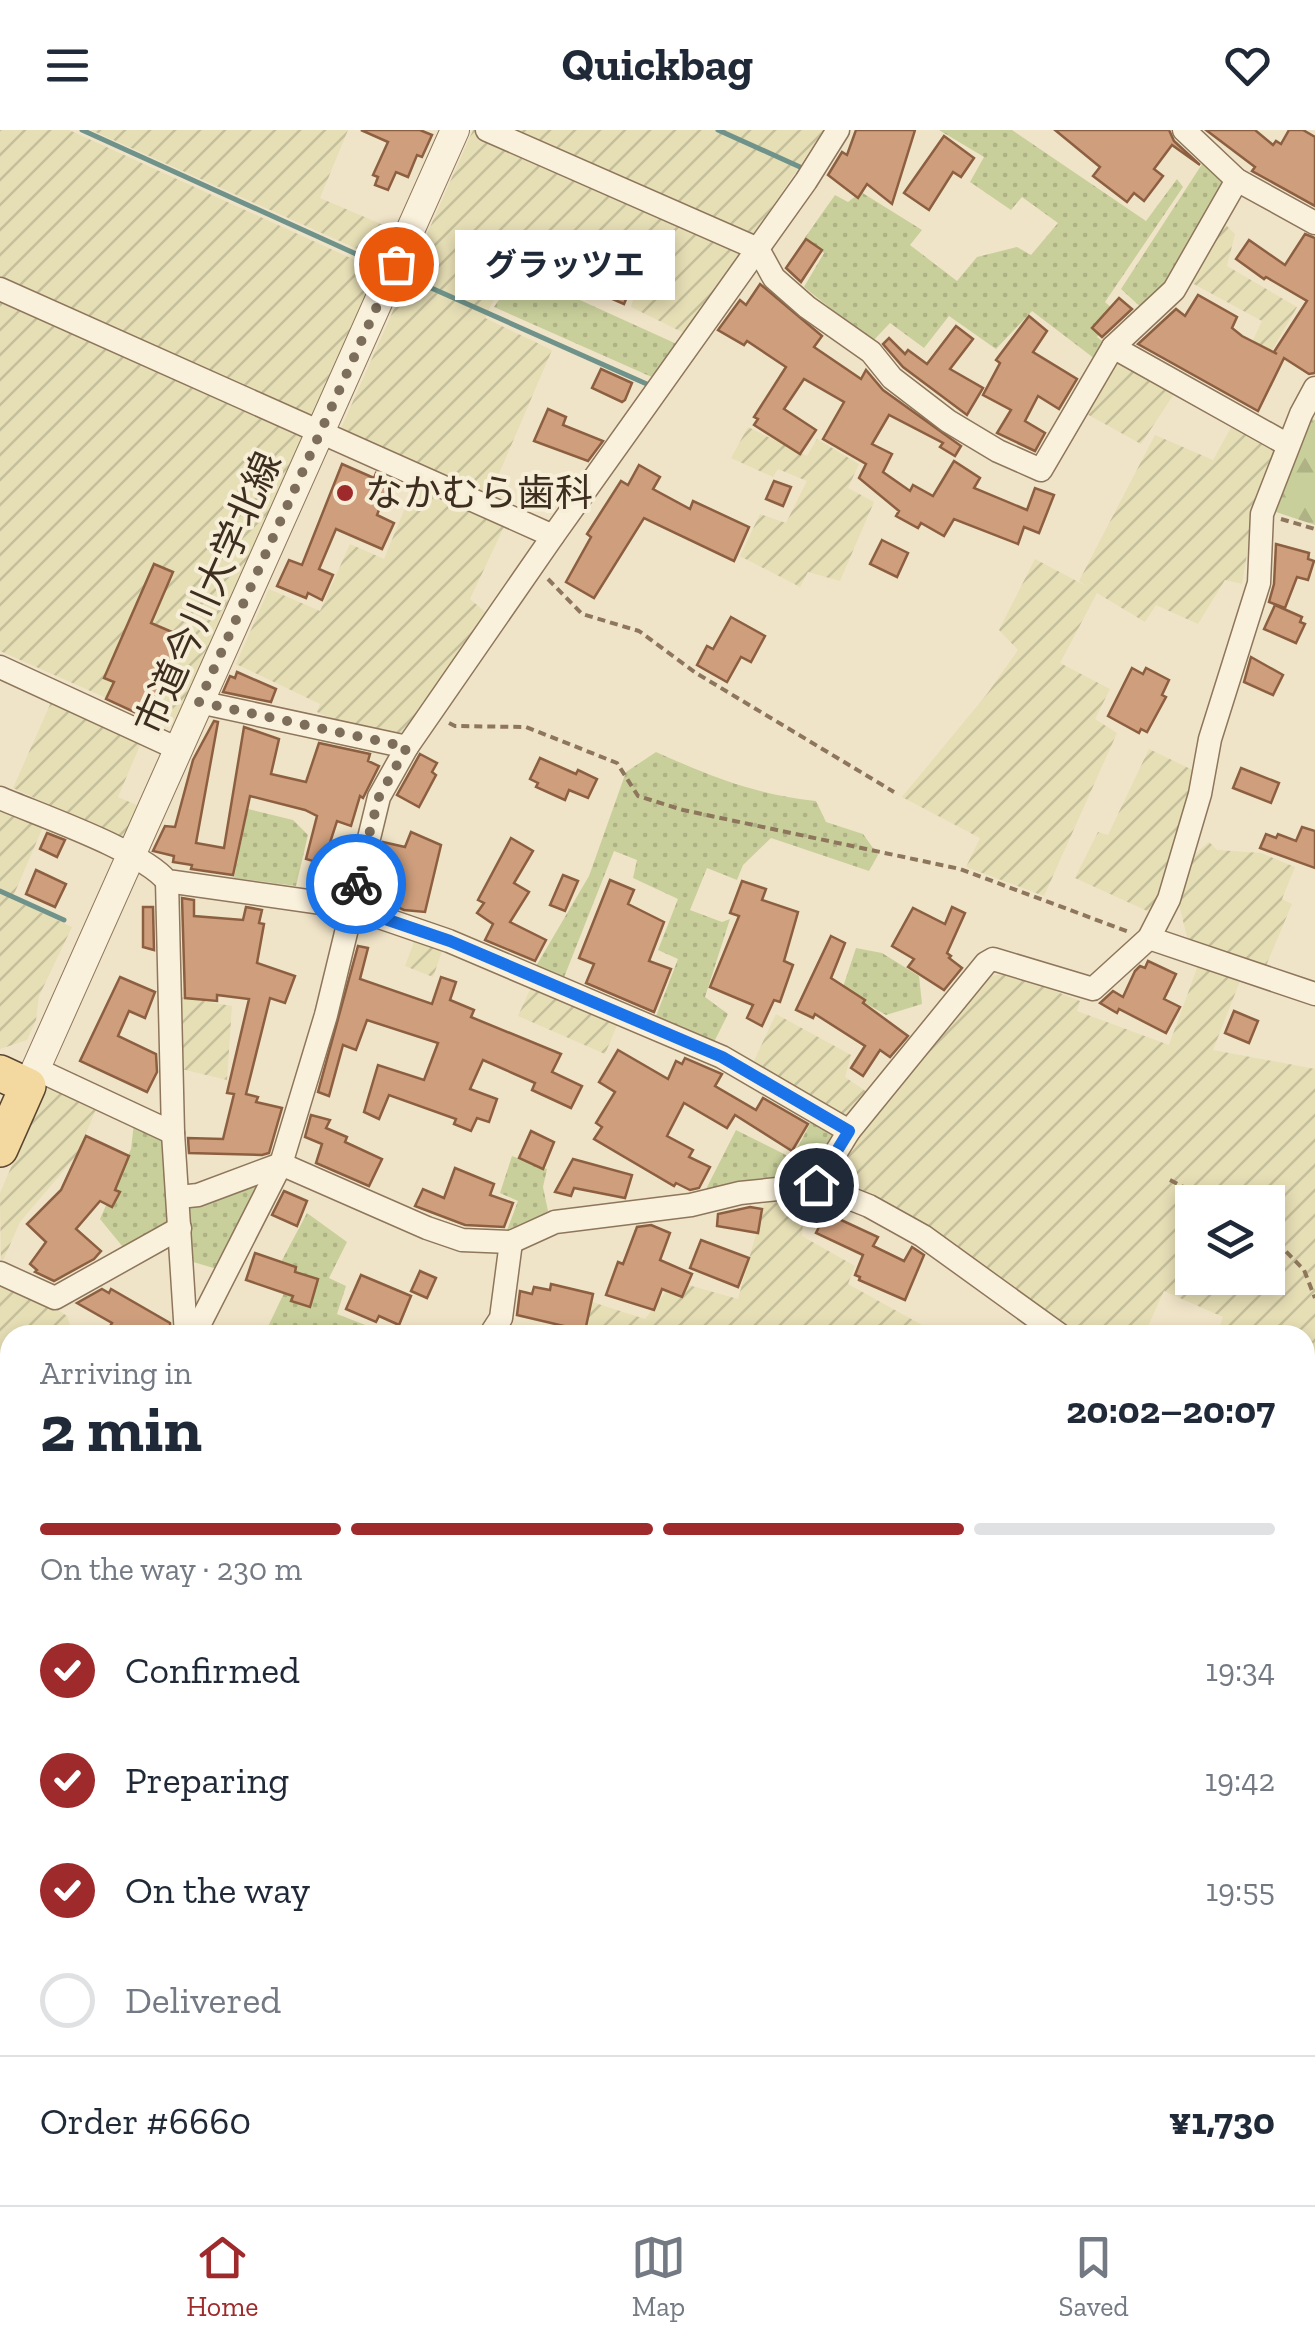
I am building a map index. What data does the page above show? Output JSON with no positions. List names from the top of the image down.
{
  "streets": {
    "street": ["市道今川大学北線"]
  },
  "places": ["グラッツエ", "なかむら歯科"],
  "page": {
    "header": "Quickbag",
    "bubble": "グラッツエ",
    "heading": ["2 min", "Arriving in", "20:02–20:07"],
    "panel": ["Order #6660", "¥1,730"],
    "bar": "On the way · 230 m",
    "list": [
      ["Confirmed", "19:34"],
      ["Preparing", "19:42"],
      ["On the way", "19:55"],
      "Delivered"
    ],
    "tabs": ["Home", "Map", "Saved"]
  }
}
